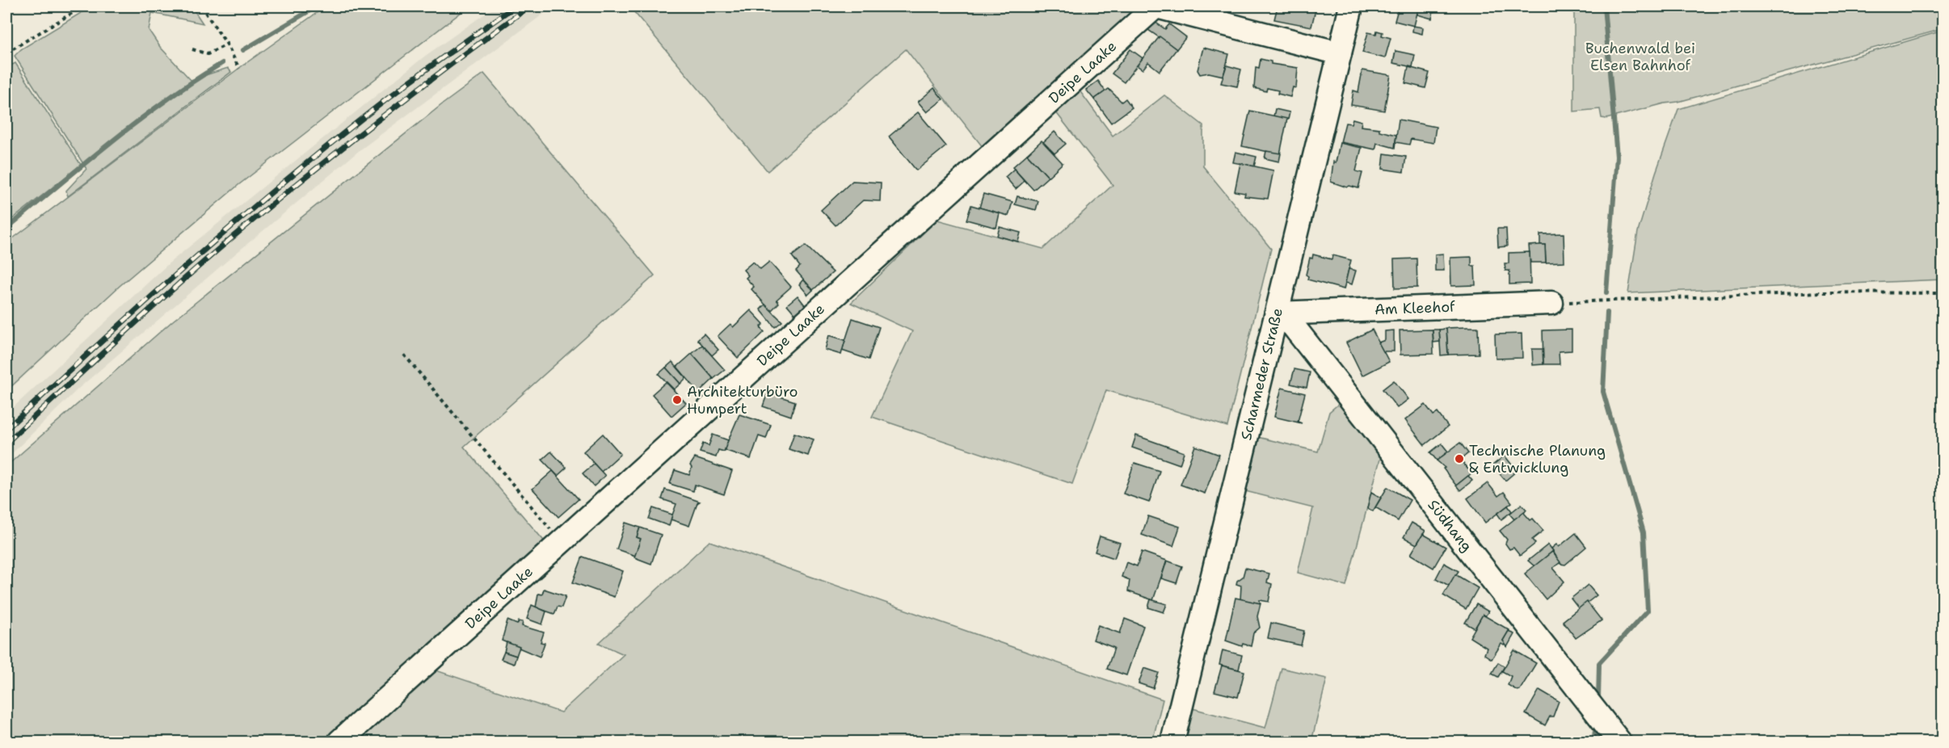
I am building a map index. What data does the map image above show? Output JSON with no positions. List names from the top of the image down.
{
  "streets": {
    "street": [
      "Deipe Laake",
      "Am Kleehof",
      "Scharmeder Straße",
      "Südhang"
    ]
  },
  "crossings": [
    ["Deipe Laake", "Scharmeder Straße"],
    ["Am Kleehof", "Scharmeder Straße"],
    ["Am Kleehof", "Südhang"],
    ["Scharmeder Straße", "Südhang"]
  ],
  "parks": ["Buchenwald bei Elsen Bahnhof"],
  "places": ["Architekturbüro Humpert", "Technische Planung & Entwicklung"]
}
